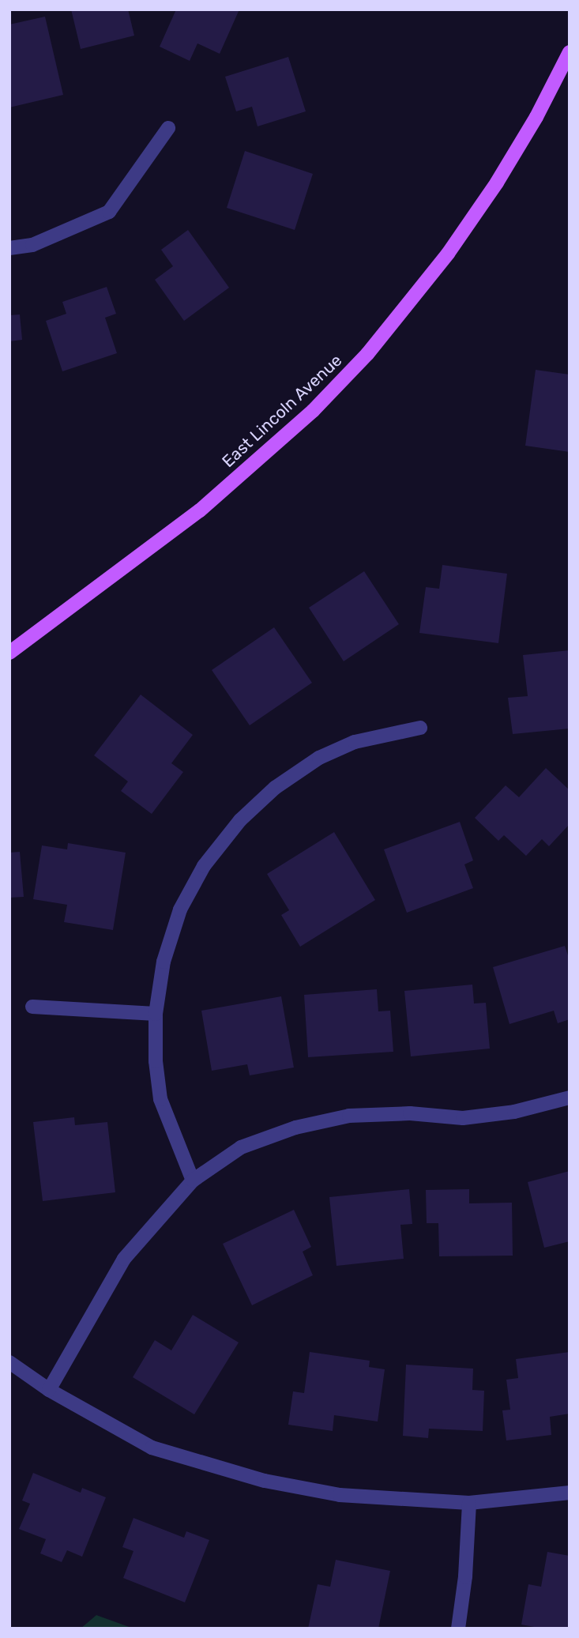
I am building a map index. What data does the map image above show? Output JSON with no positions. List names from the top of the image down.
{
  "streets": {
    "main road": ["East Lincoln Avenue"]
  }
}
